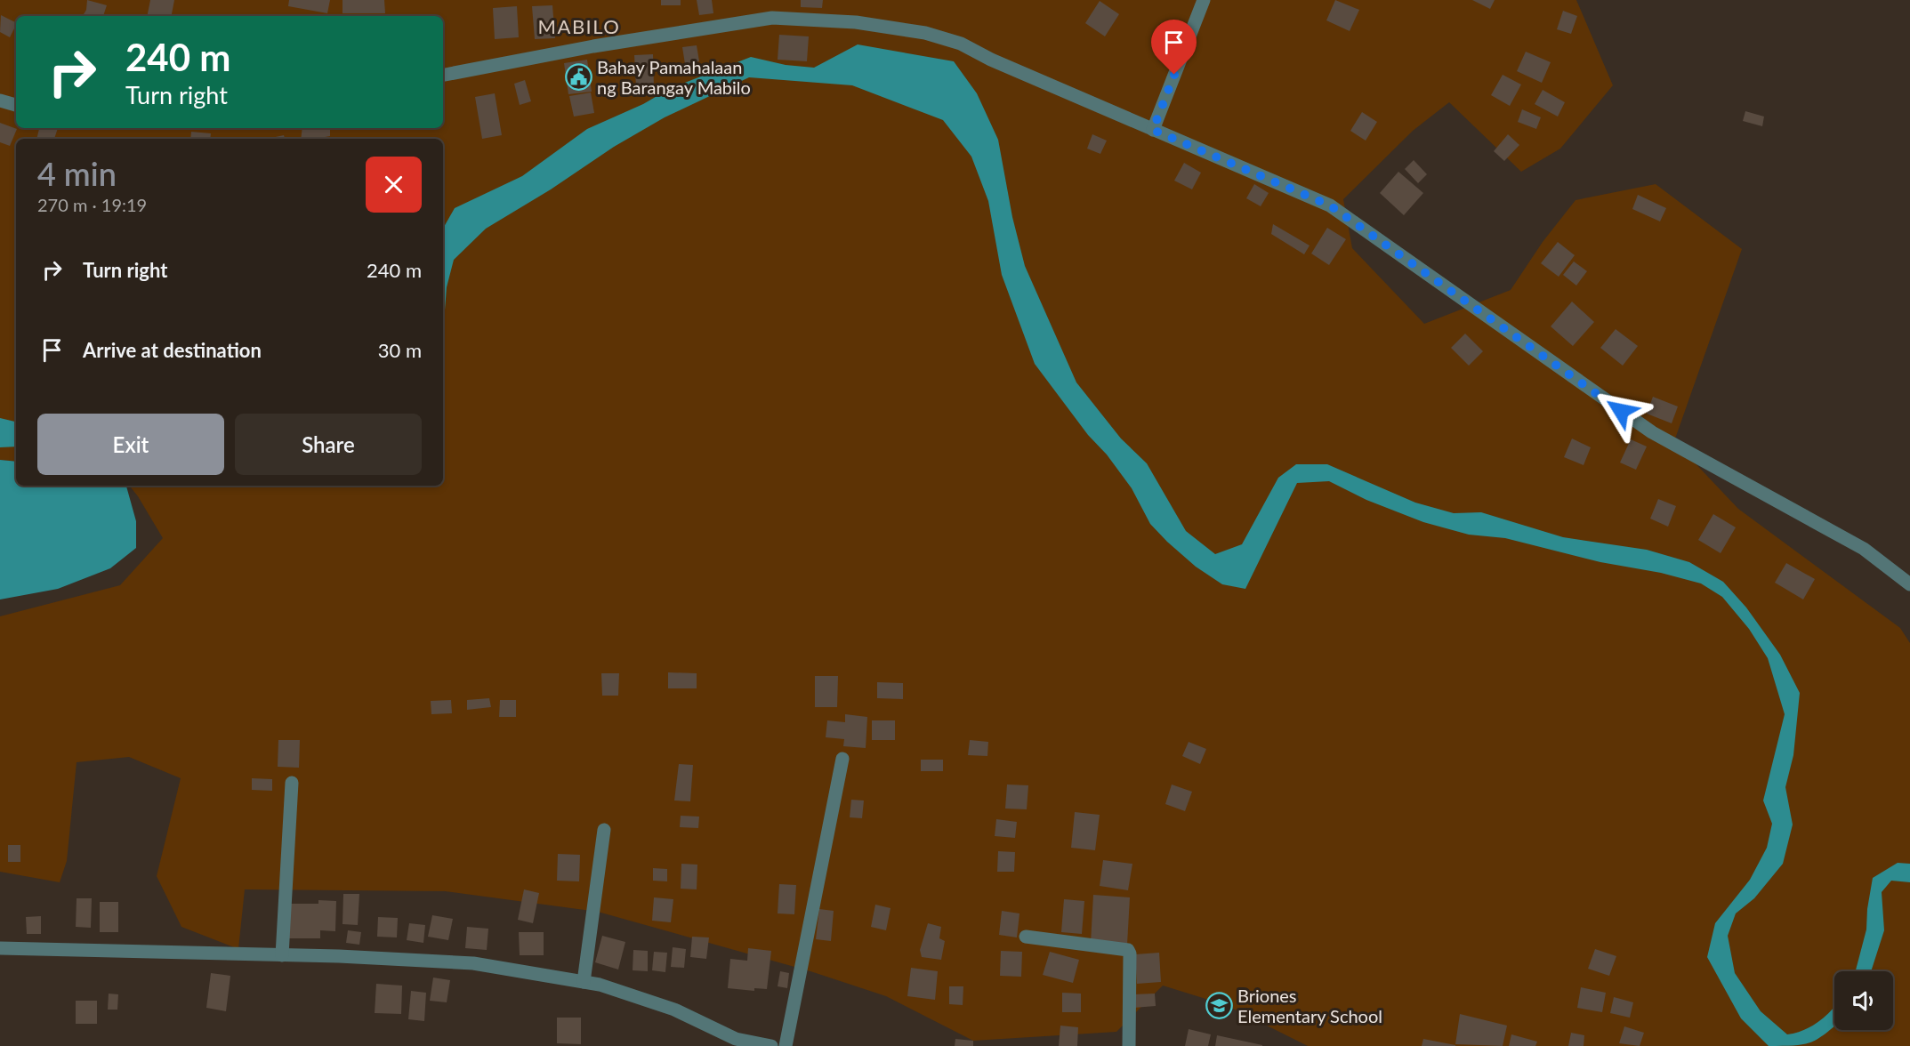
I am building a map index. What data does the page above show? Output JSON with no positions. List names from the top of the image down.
{
  "districts": ["MABILO"],
  "places": {
    "public building": ["Bahay Pamahalaan ng Barangay Mabilo"],
    "school or university": ["Briones Elementary School"]
  },
  "page": {
    "turn": ["240 m", "Turn right"],
    "heading": ["4 min", "270 m · 19:19"],
    "list": [
      {
        "name": "Turn right",
        "value": "240 m"
      },
      {
        "name": "Arrive at destination",
        "value": "30 m"
      }
    ],
    "buttons": ["Exit", "Share"]
  }
}
